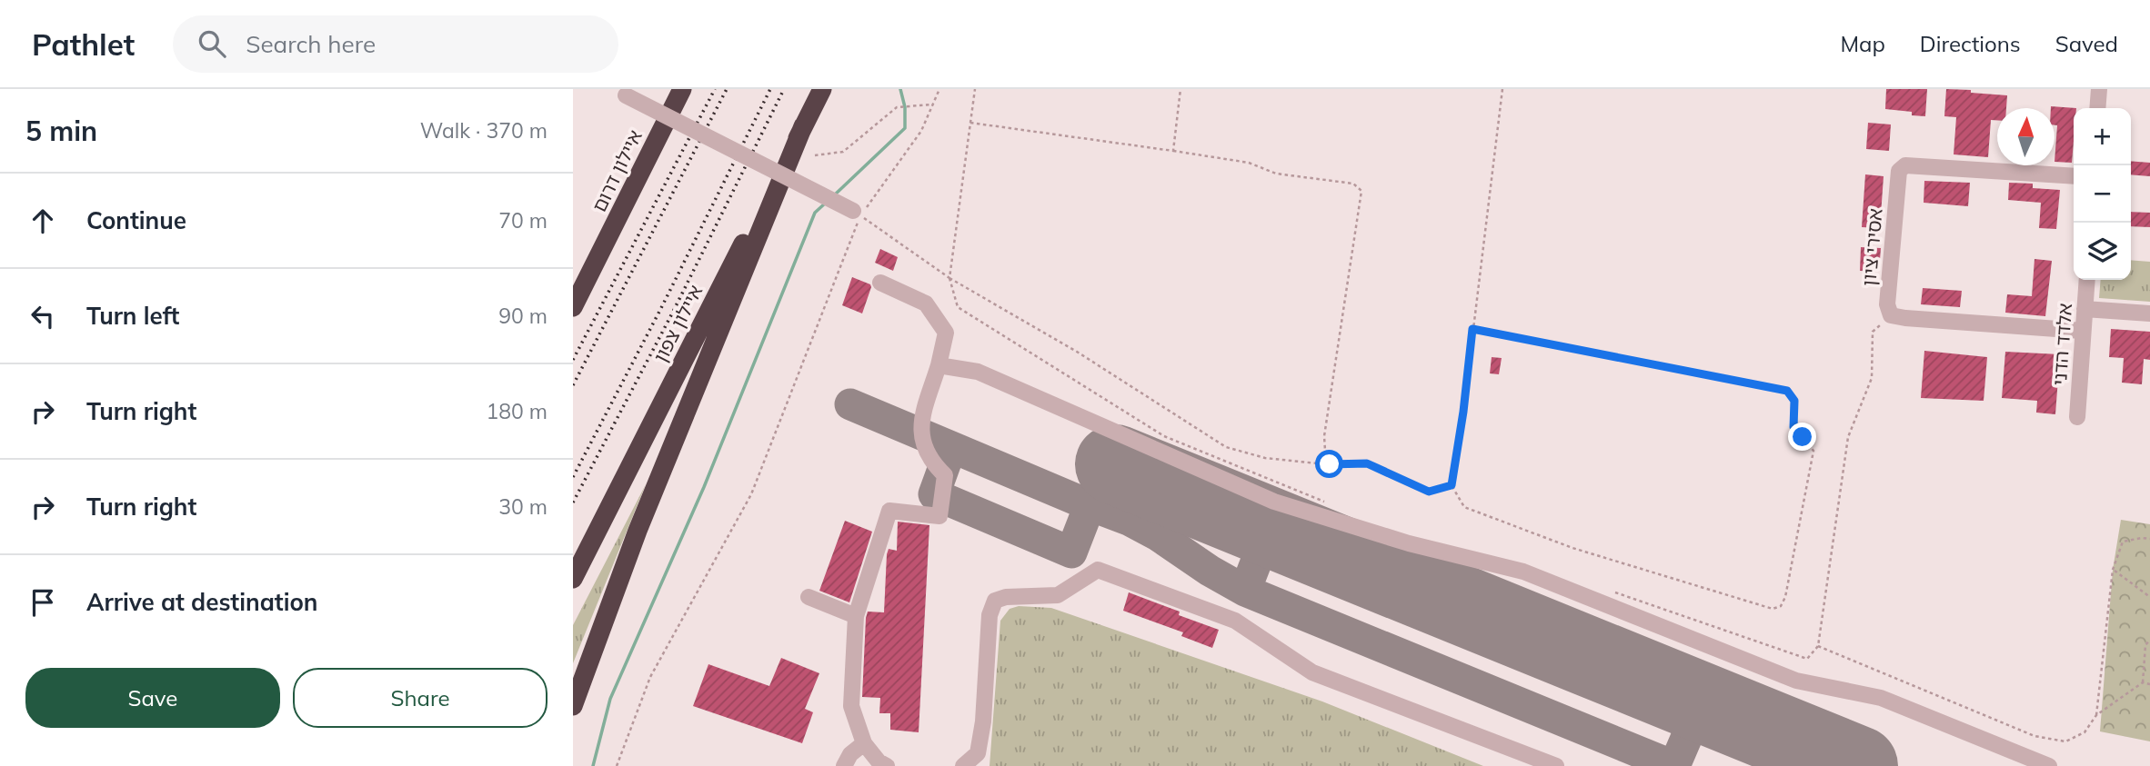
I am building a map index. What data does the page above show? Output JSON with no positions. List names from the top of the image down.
{
  "streets": {
    "highway": ["איילון דרום", "איילון צפון"],
    "street": ["אסירי ציון", "אלדד הדני"]
  },
  "crossings": [
    ["אסירי ציון", "אלדד הדני"]
  ],
  "north": "top",
  "page": {
    "header": "Pathlet",
    "search": "Search here",
    "nav": ["Map", "Directions", "Saved"],
    "heading": ["5 min", "Walk · 370 m"],
    "map_buttons": ["+", "−"],
    "list": [
      ["Continue", "70 m"],
      ["Turn left", "90 m"],
      ["Turn right", "180 m"],
      ["Turn right", "30 m"],
      "Arrive at destination"
    ],
    "buttons": ["Save", "Share"]
  }
}
